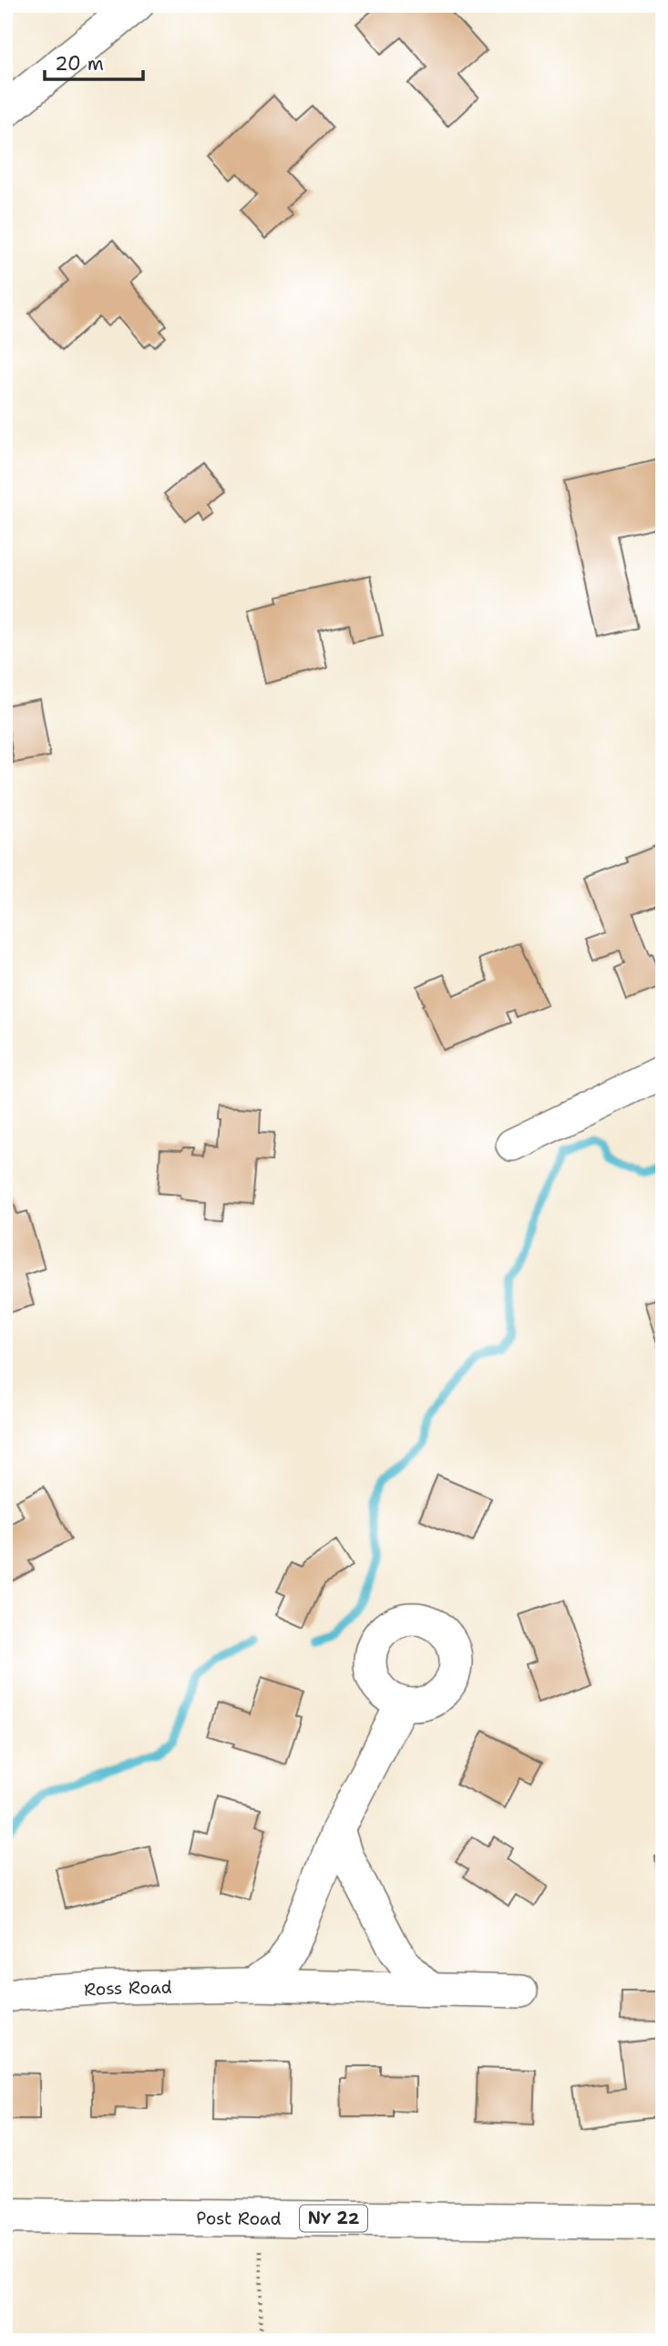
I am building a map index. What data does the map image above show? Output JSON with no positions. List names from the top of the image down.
{
  "streets": {
    "main road": ["Post Road", "NY 22"],
    "street": ["Ross Road"]
  },
  "scale_bar": "20 m"
}
